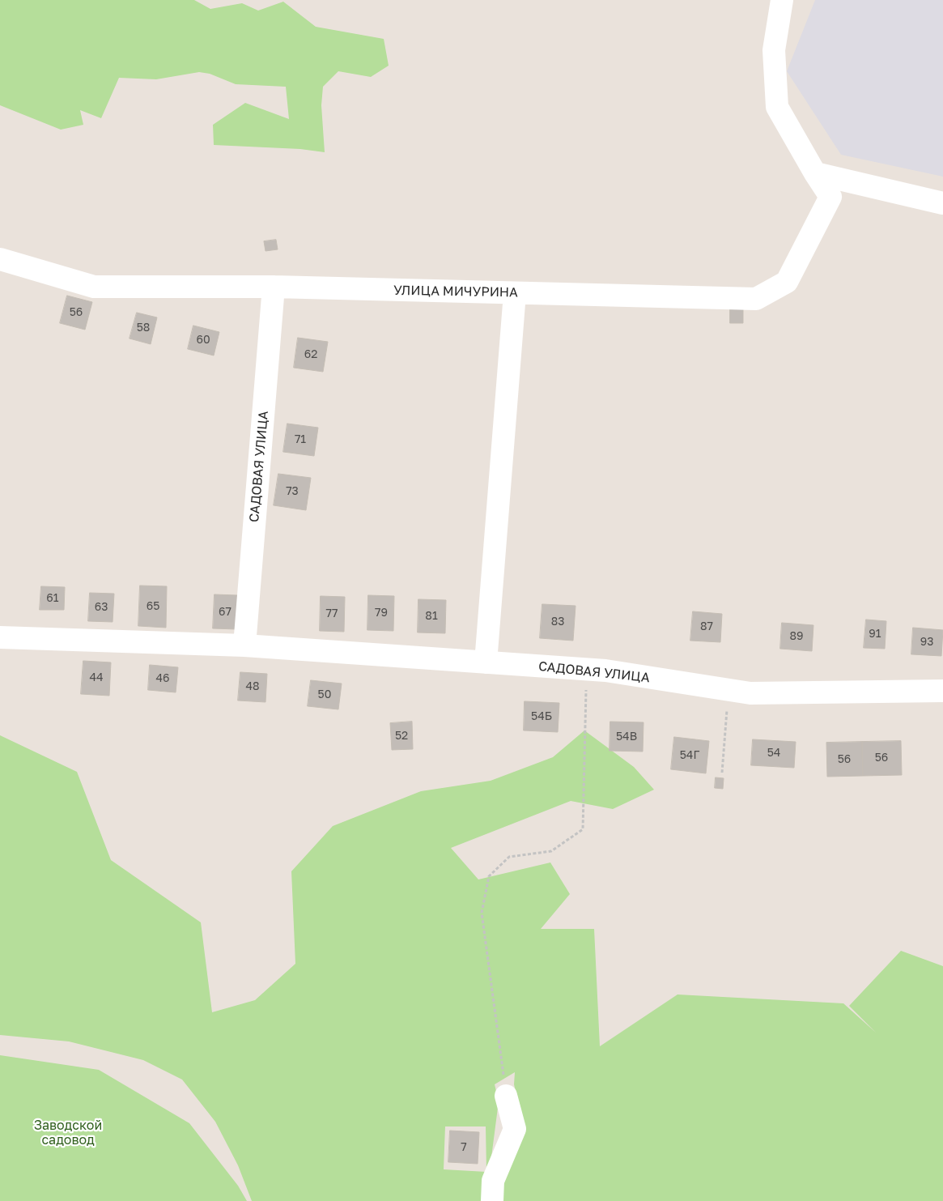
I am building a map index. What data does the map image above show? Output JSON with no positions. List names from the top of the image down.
{
  "streets": {
    "street": ["УЛИЦА МИЧУРИНА", "САДОВАЯ УЛИЦА"]
  },
  "crossings": [
    ["УЛИЦА МИЧУРИНА", "САДОВАЯ УЛИЦА"]
  ],
  "parks": ["Заводской садовод"],
  "house_numbers": [
    "56",
    "58",
    "60",
    "62",
    "71",
    "73",
    "61",
    "65",
    "63",
    "67",
    "79",
    "77",
    "81",
    "83",
    "87",
    "91",
    "89",
    "93",
    "44",
    "46",
    "48",
    "50",
    "54Б",
    "52",
    "54В",
    "54",
    "54Г",
    "56",
    "56",
    "7"
  ]
}
